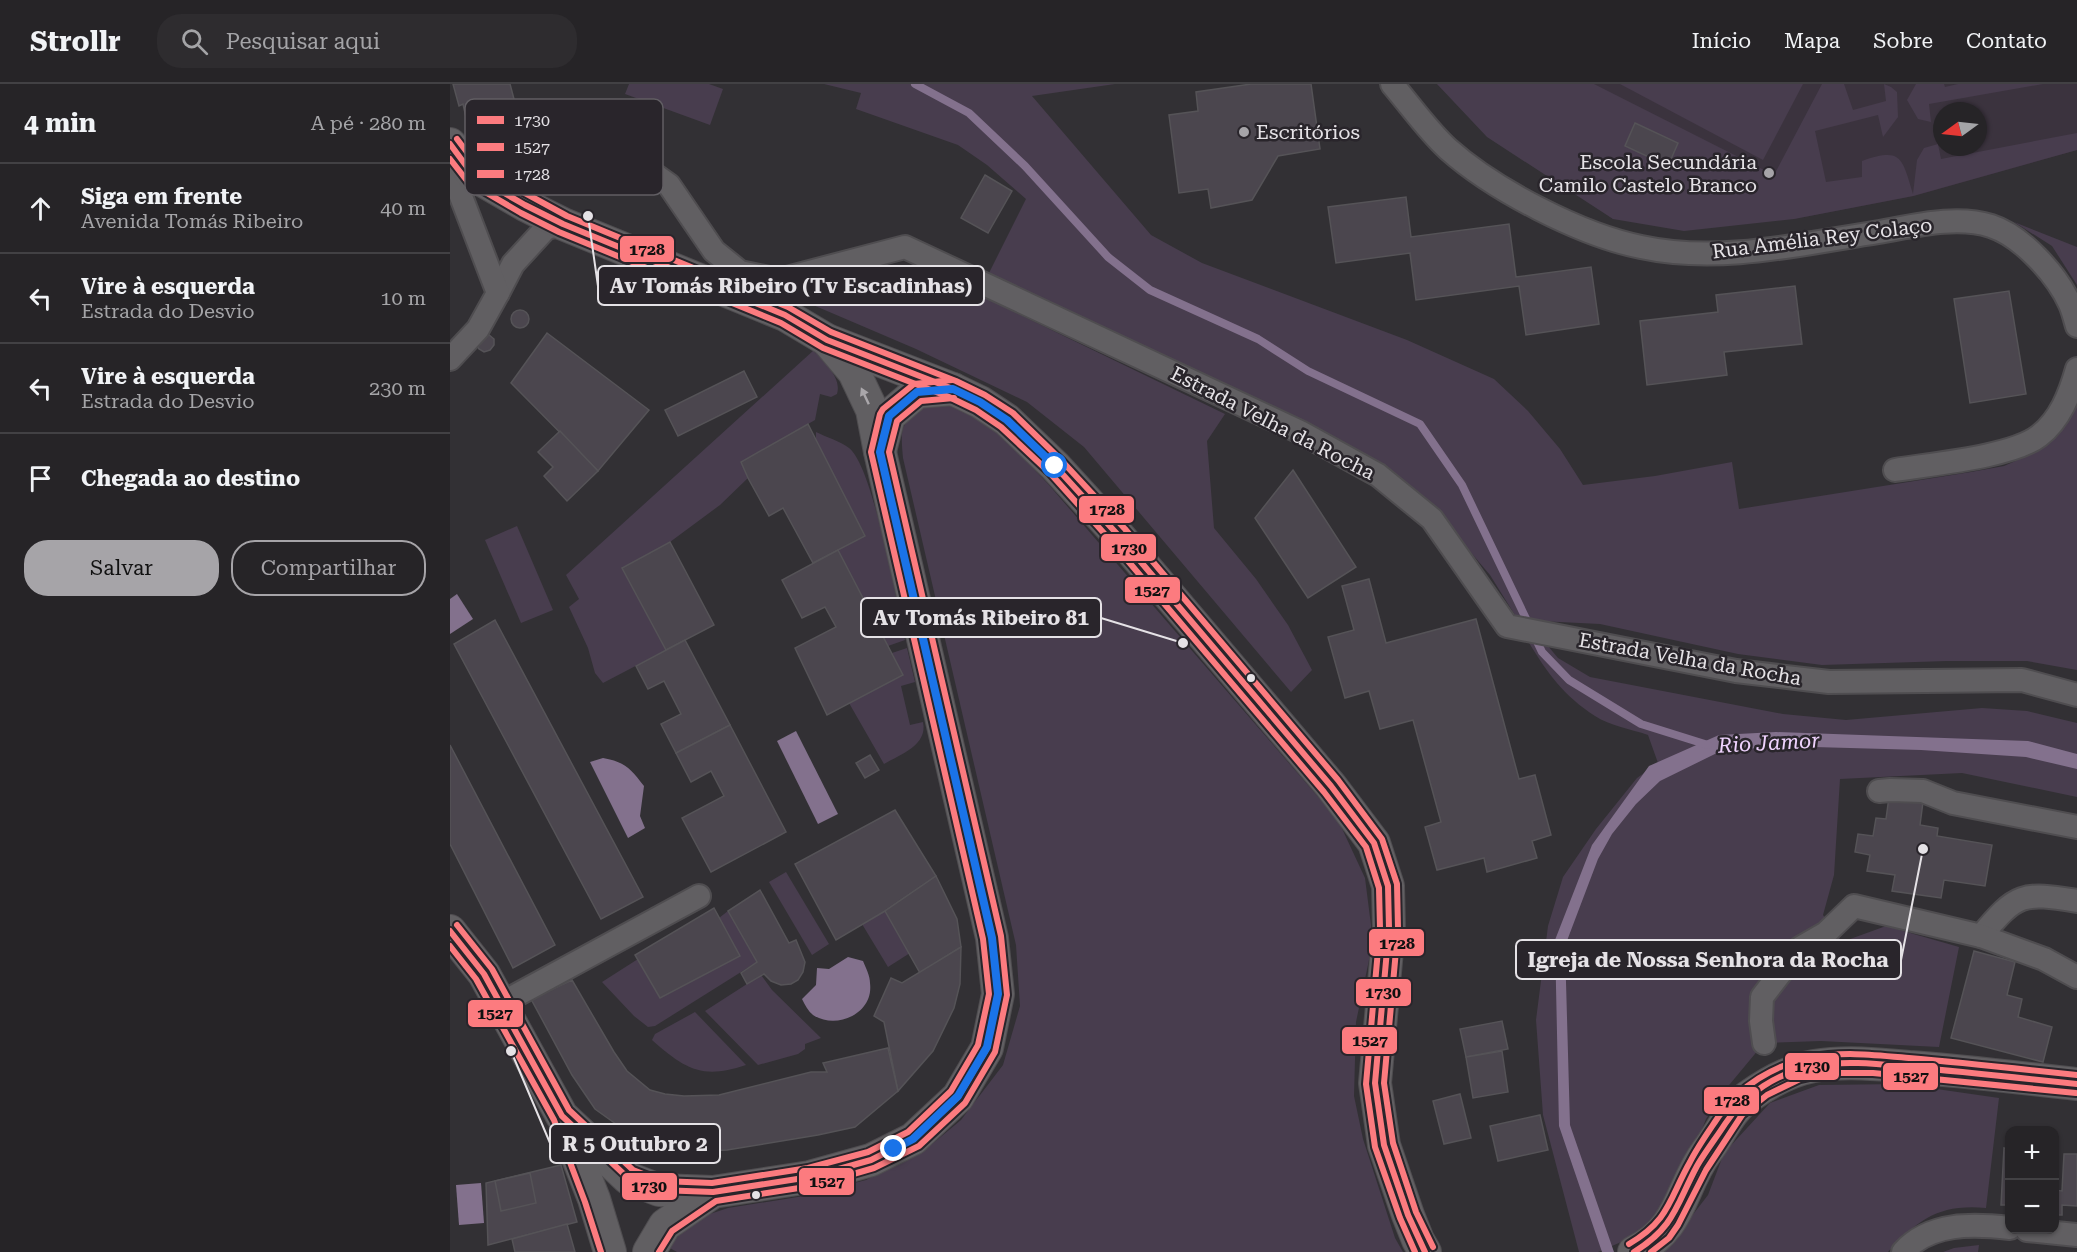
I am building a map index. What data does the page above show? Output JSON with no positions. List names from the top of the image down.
{
  "streets": {
    "street": ["Rua Amélia Rey Colaço", "Estrada Velha da Rocha"]
  },
  "water": ["Rio Jamor"],
  "places": [
    "Escritórios",
    "Escola Secundária Camilo Castelo Branco",
    "Av Tomás Ribeiro (Tv Escadinhas)",
    "Av Tomás Ribeiro 81",
    "Igreja de Nossa Senhora da Rocha",
    "R 5 Outubro 2"
  ],
  "lines": ["transit line 1728", "transit line 1730", "transit line 1527"],
  "legend": ["1730", "1527", "1728"],
  "north": "left",
  "page": {
    "header": "Strollr",
    "search": "Pesquisar aqui",
    "nav": [
      "Início",
      "Mapa",
      "Sobre",
      "Contato"
    ],
    "heading": ["4 min", "A pé · 280 m"],
    "list": [
      ["Siga em frente", "Avenida Tomás Ribeiro", "40 m"],
      ["Vire à esquerda", "Estrada do Desvio", "10 m"],
      ["Vire à esquerda", "Estrada do Desvio", "230 m"],
      "Chegada ao destino"
    ],
    "buttons": ["Salvar", "Compartilhar"],
    "map_buttons": ["+", "−"]
  }
}
